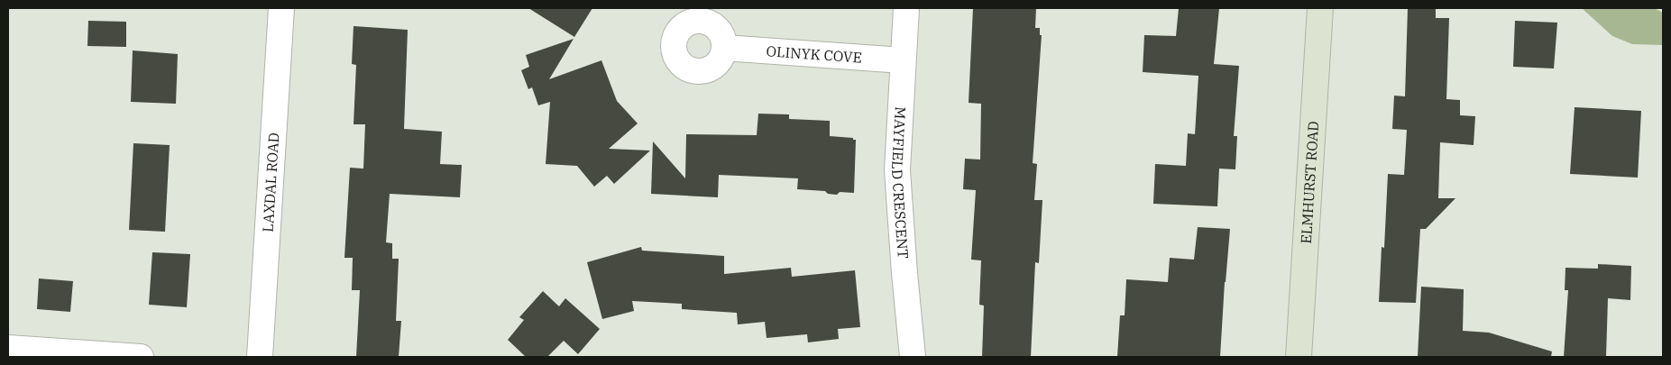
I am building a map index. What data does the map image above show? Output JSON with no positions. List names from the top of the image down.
{
  "streets": {
    "street": [
      "OLINYK COVE",
      "LAXDAL ROAD",
      "ELMHURST ROAD",
      "MAYFIELD CRESCENT"
    ]
  },
  "crossings": [
    ["OLINYK COVE", "MAYFIELD CRESCENT"]
  ]
}
